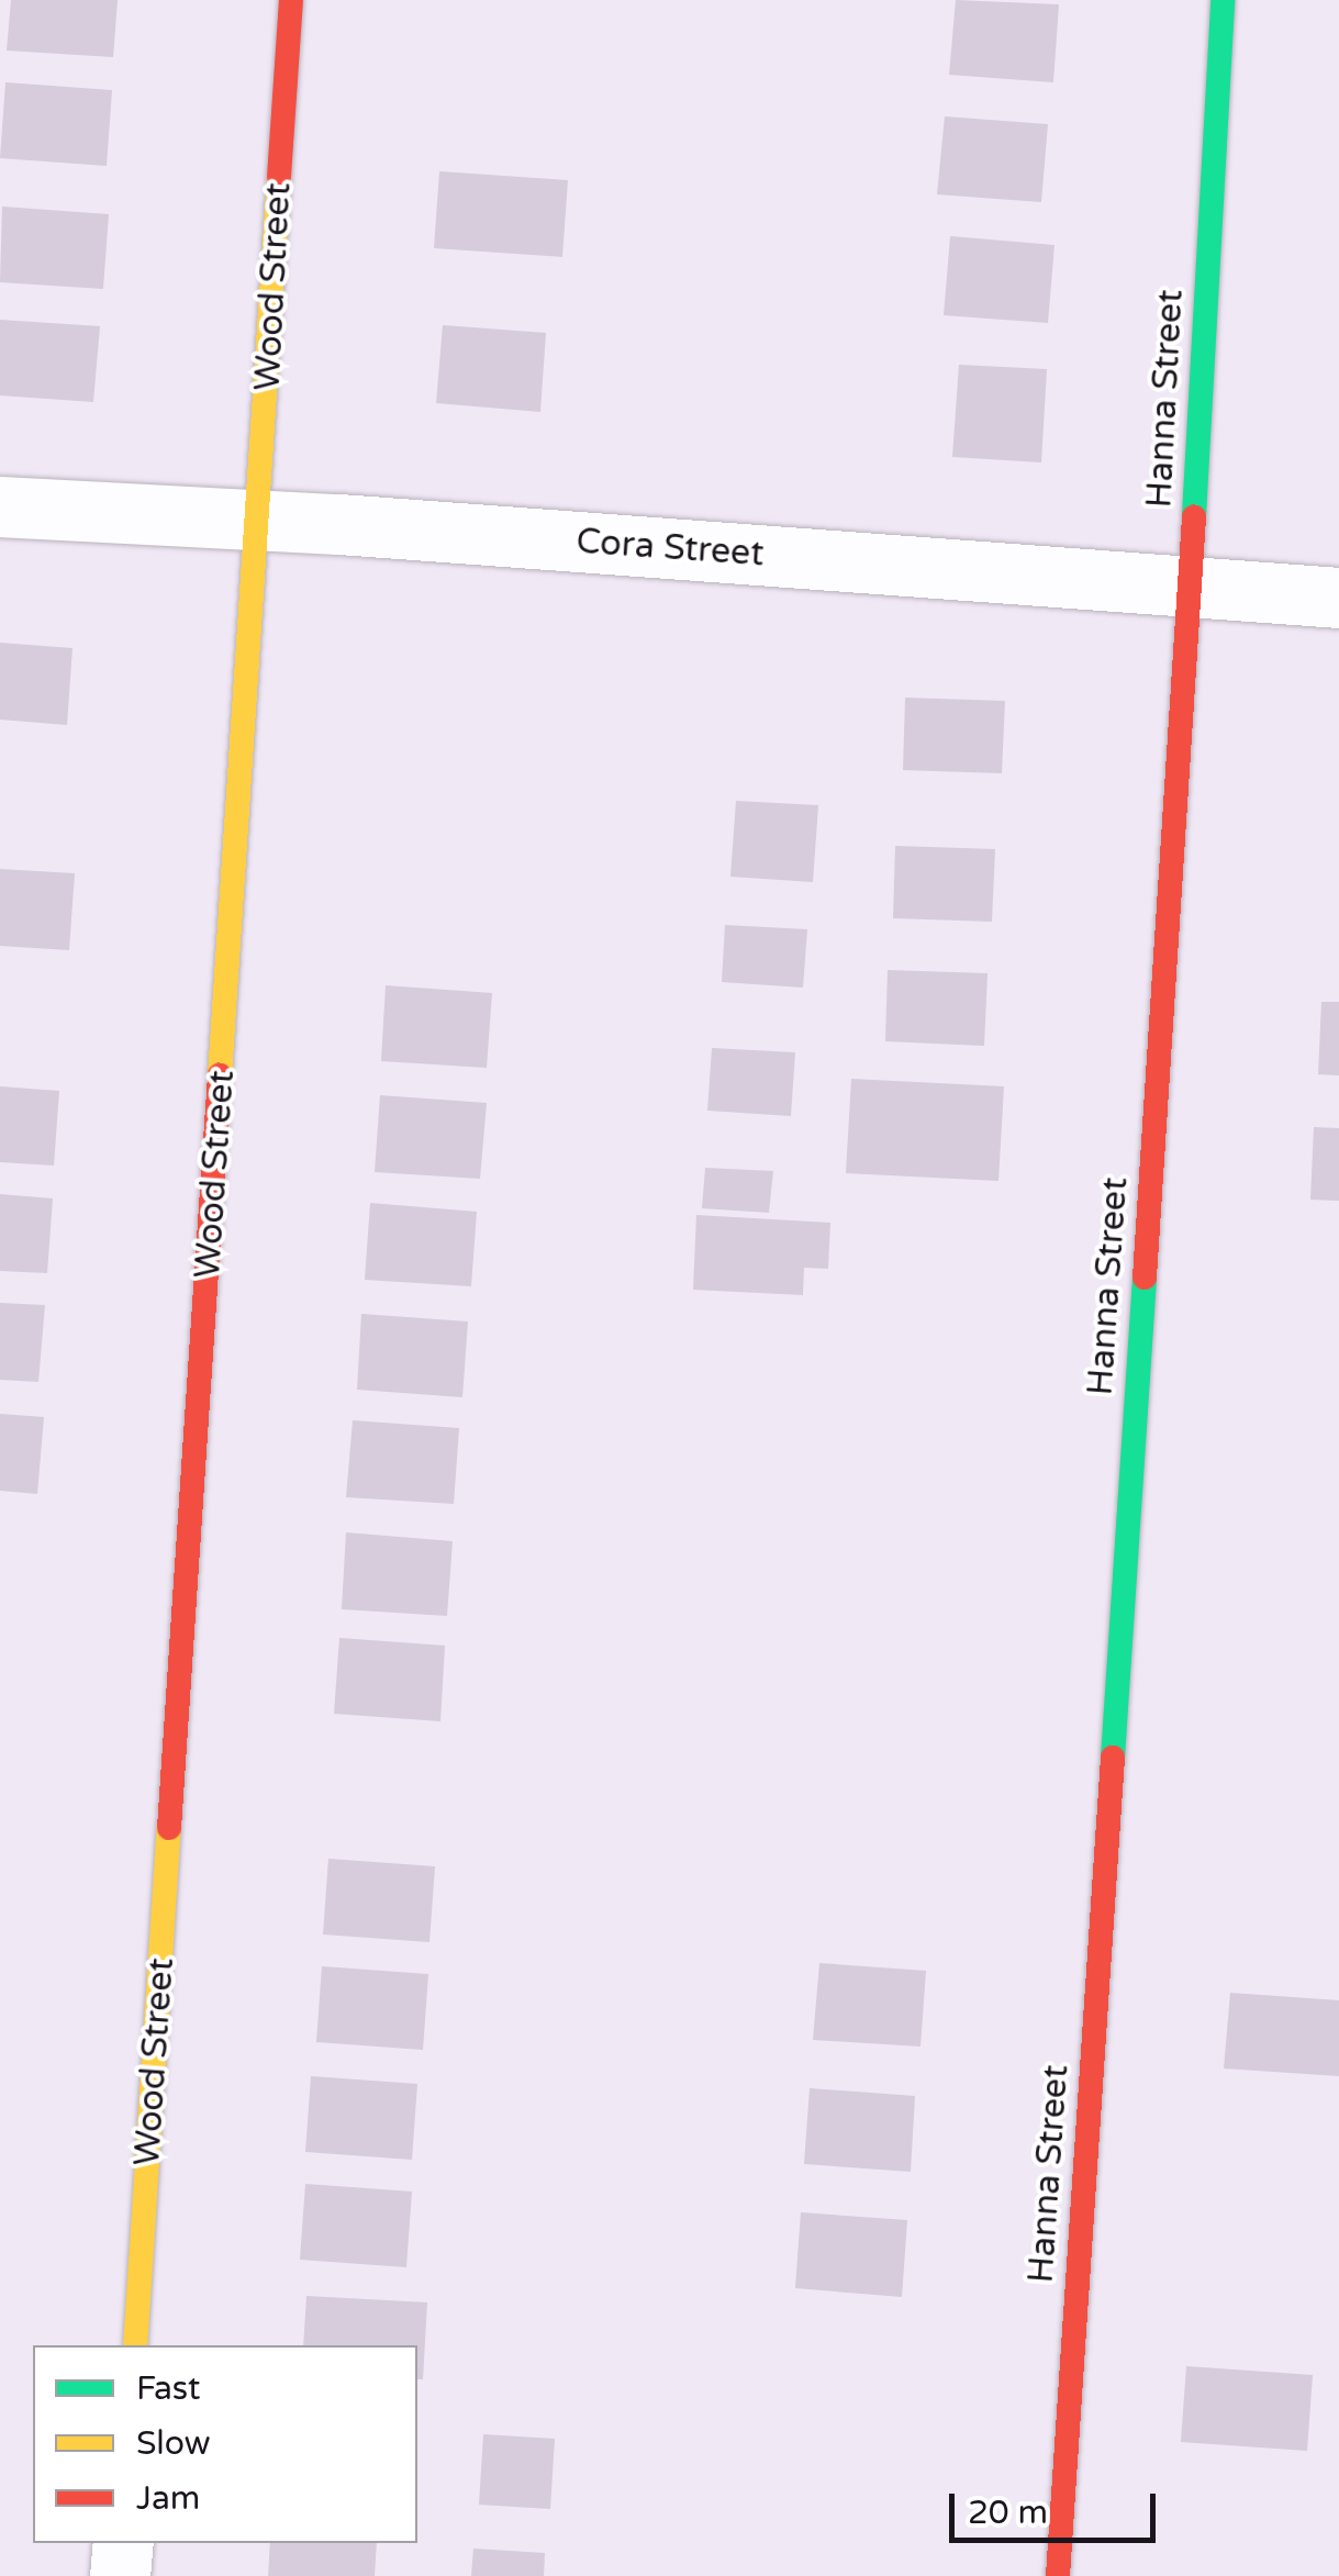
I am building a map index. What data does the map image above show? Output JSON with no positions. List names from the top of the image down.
{
  "streets": {
    "street": ["Wood Street", "Hanna Street", "Cora Street"]
  },
  "crossings": [
    ["Wood Street", "Cora Street"],
    ["Hanna Street", "Cora Street"]
  ],
  "legend": ["Fast", "Slow", "Jam"],
  "scale_bar": "20 m"
}
